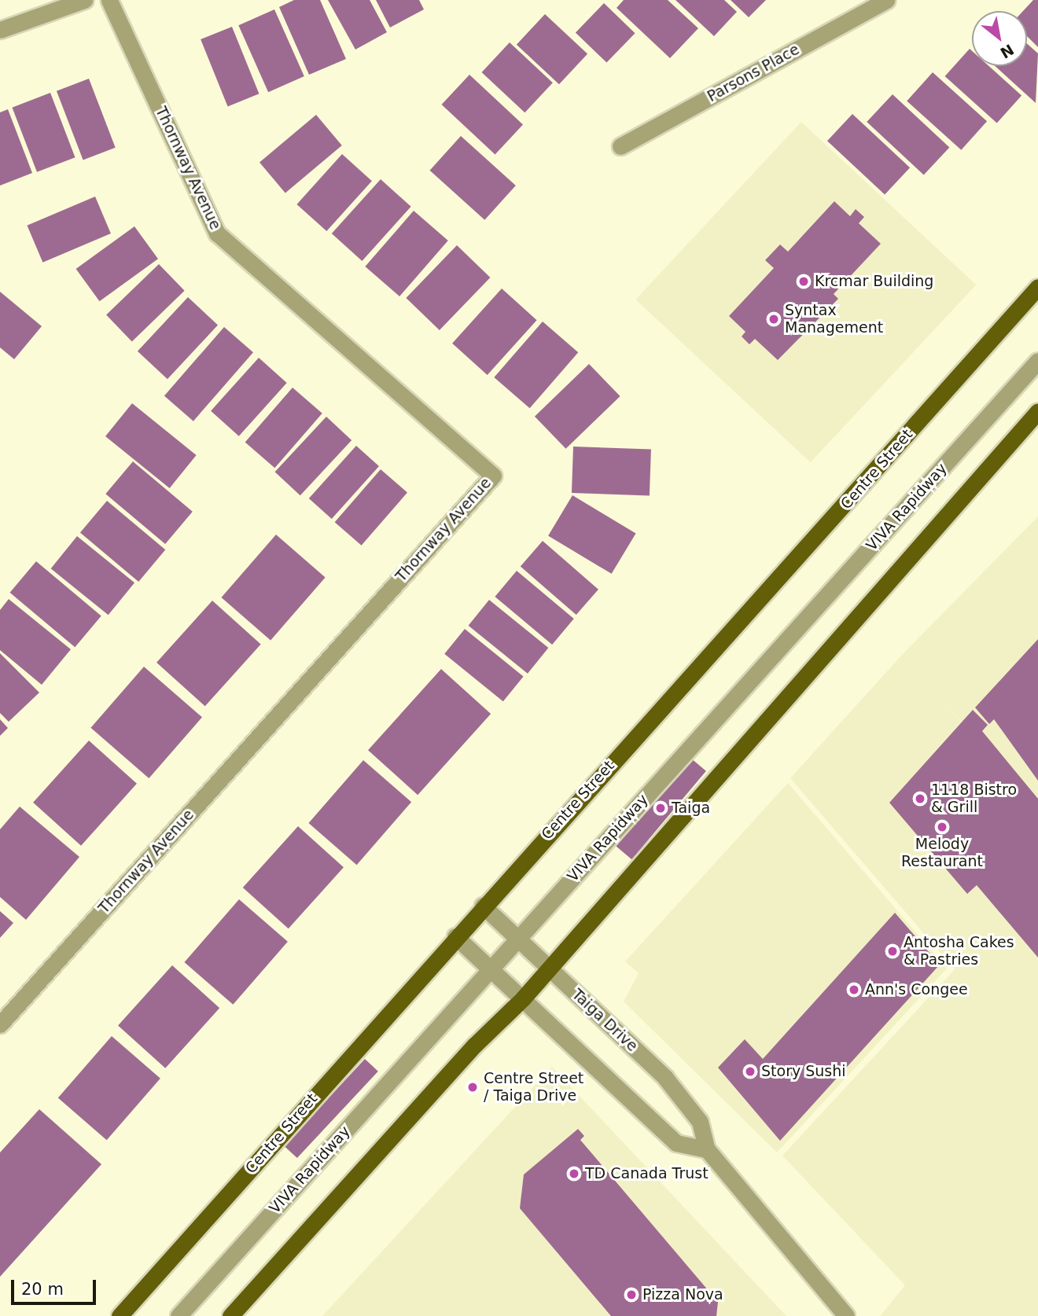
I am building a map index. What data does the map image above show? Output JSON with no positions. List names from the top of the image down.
{
  "streets": {
    "main road": ["Centre Street"],
    "street": [
      "Parsons Place",
      "Thornway Avenue",
      "VIVA Rapidway",
      "Taiga Drive"
    ]
  },
  "crossings": [
    ["Centre Street", "Taiga Drive"],
    ["VIVA Rapidway", "Taiga Drive"]
  ],
  "places": [
    "Krcmar Building",
    "Syntax Management",
    "1118 Bistro & Grill",
    "Taiga",
    "Melody Restaurant",
    "Antosha Cakes & Pastries",
    "Ann's Congee",
    "Story Sushi",
    "Centre Street / Taiga Drive",
    "TD Canada Trust",
    "Pizza Nova"
  ],
  "scale_bar": "20 m",
  "north": "bottom right"
}
